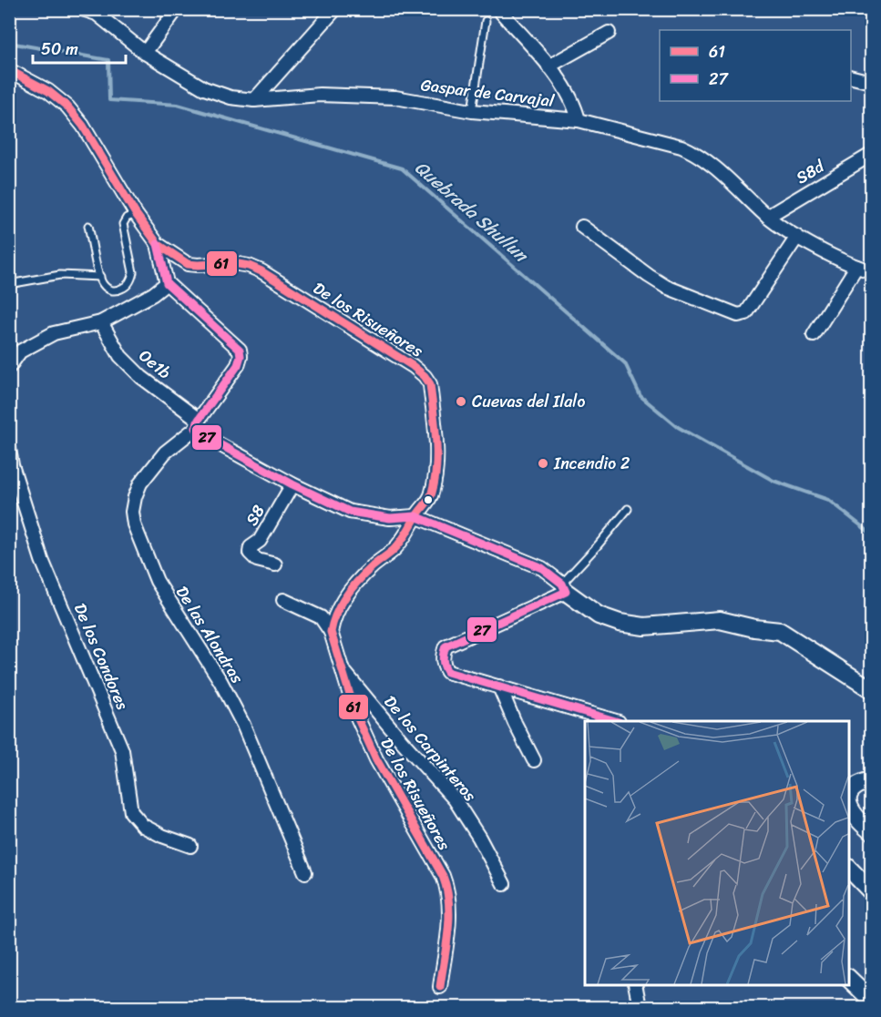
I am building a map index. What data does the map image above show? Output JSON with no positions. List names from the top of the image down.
{
  "streets": {
    "street": [
      "Gaspar de Carvajal",
      "S8d",
      "De los Risueñores",
      "Oe1b",
      "S8",
      "De las Alondras",
      "De los Condores",
      "De los Carpinteros"
    ]
  },
  "crossings": [
    ["Gaspar de Carvajal", "S8d"],
    ["De los Risueñores", "Oe1b"],
    ["De los Risueñores", "De los Carpinteros"],
    ["Oe1b", "S8"],
    ["Oe1b", "De las Alondras"]
  ],
  "water": ["Quebrada Shullun"],
  "places": ["Cuevas del Ilalo", "Incendio 2"],
  "lines": ["transit line 61", "transit line 27"],
  "legend": ["61", "27"],
  "scale_bar": "50 m"
}
